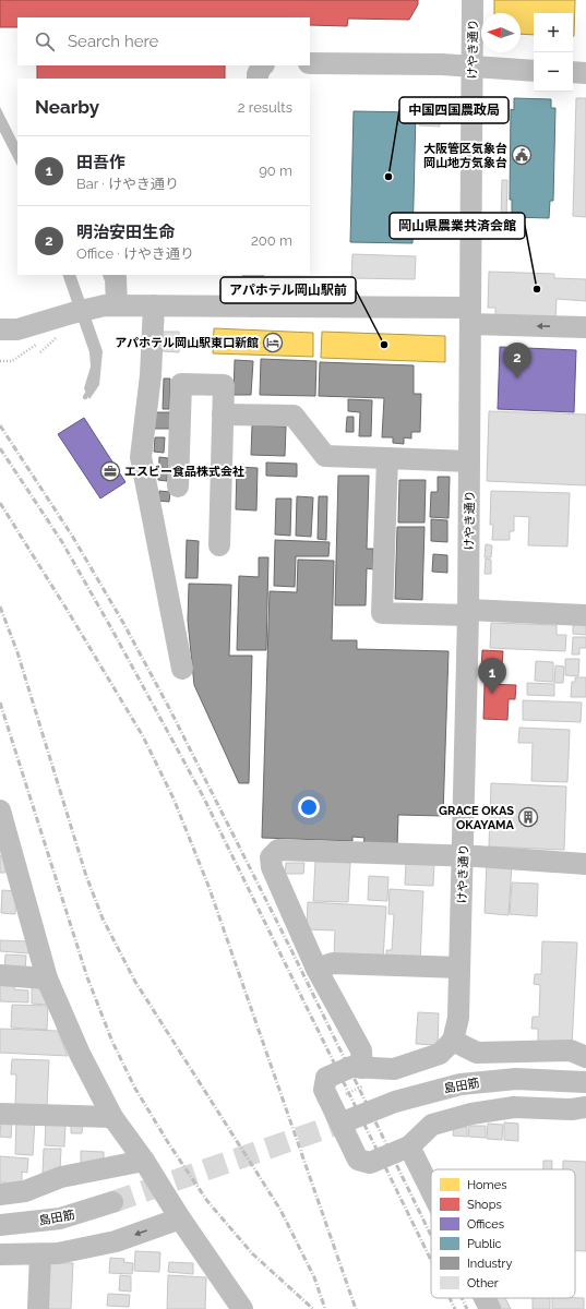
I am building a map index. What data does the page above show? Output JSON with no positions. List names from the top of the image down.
{
  "streets": {
    "street": ["けやき通り", "島田筋"]
  },
  "places": {
    "public building": ["大阪管区気象台 岡山地方気象台"],
    "other": ["中国四国農政局", "岡山県農業共済会館", "アパホテル岡山駅前"],
    "hotel": ["アパホテル岡山駅東口新館"],
    "office": ["エスビー食品株式会社"],
    "building": ["GRACE OKAS OKAYAMA"]
  },
  "legend": [
    "Homes",
    "Shops",
    "Offices",
    "Public",
    "Industry",
    "Other"
  ],
  "north": "left",
  "page": {
    "map_buttons": ["+", "−"],
    "search": "Search here",
    "heading": ["Nearby", "2 results"],
    "list": [
      {
        "mark": "1",
        "name": "田吾作",
        "note": "Bar · けやき通り",
        "value": "90 m"
      },
      {
        "mark": "2",
        "name": "明治安田生命",
        "note": "Office · けやき通り",
        "value": "200 m"
      }
    ],
    "pins": ["2", "1"]
  }
}
